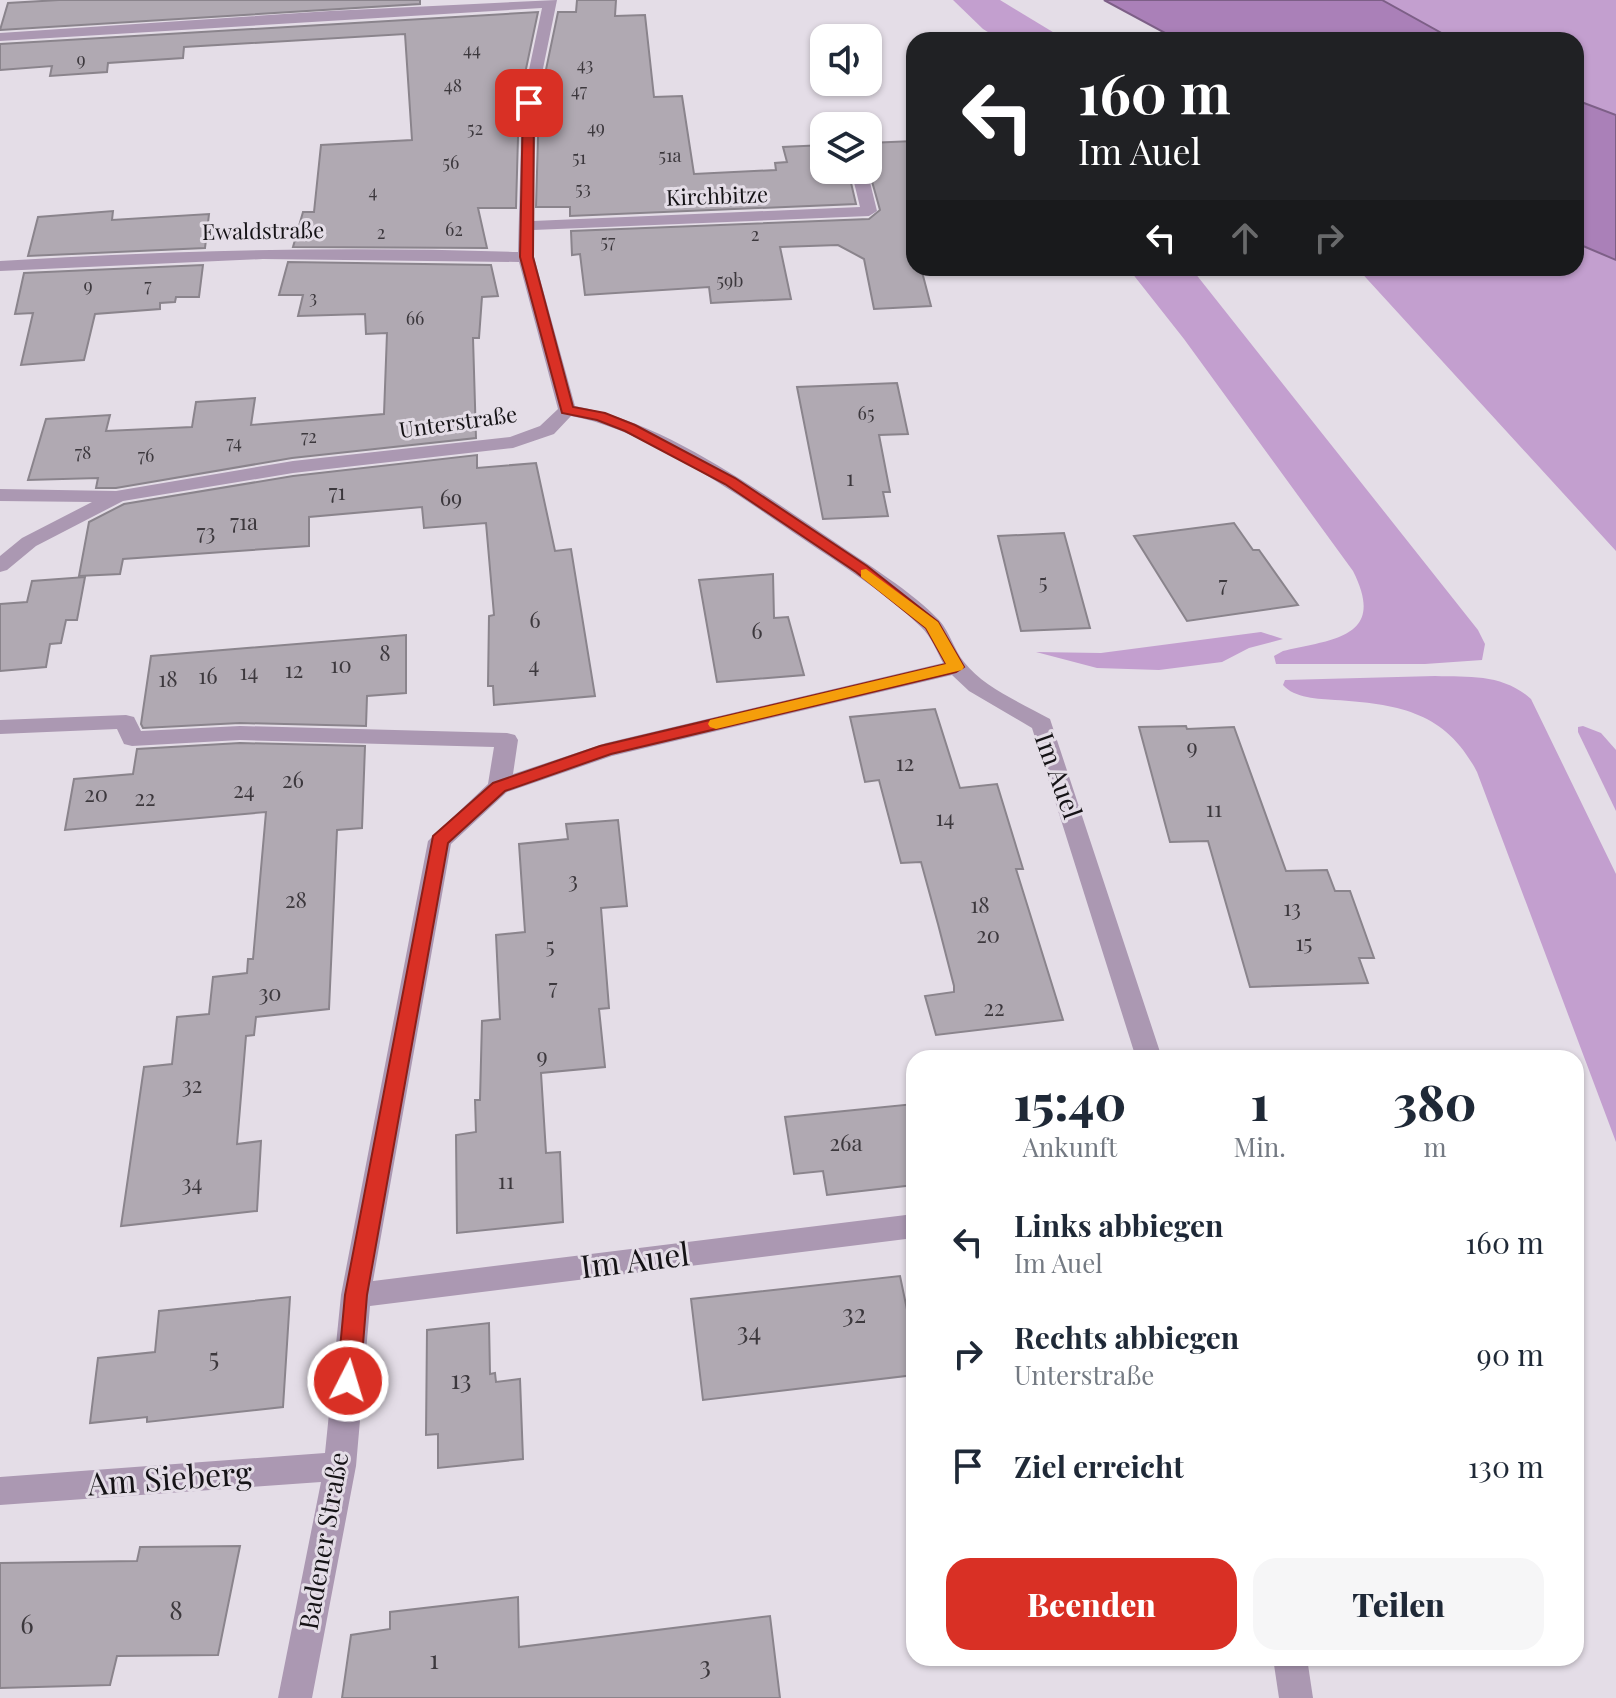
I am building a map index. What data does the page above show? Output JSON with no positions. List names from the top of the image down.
{
  "streets": {
    "street": [
      "Kirchbitze",
      "Ewaldstraße",
      "Unterstraße",
      "Im Auel",
      "Am Sieberg",
      "Badener Straße"
    ]
  },
  "crossings": [
    ["Unterstraße", "Im Auel"],
    ["Im Auel", "Badener Straße"],
    ["Am Sieberg", "Badener Straße"]
  ],
  "house_numbers": [
    "44",
    "9",
    "43",
    "48",
    "47",
    "49",
    "52",
    "51a",
    "51",
    "56",
    "53",
    "4",
    "62",
    "2",
    "2",
    "57",
    "59b",
    "9",
    "7",
    "3",
    "66",
    "65",
    "72",
    "74",
    "78",
    "76",
    "1",
    "71",
    "69",
    "71a",
    "73",
    "5",
    "7",
    "6",
    "6",
    "8",
    "10",
    "4",
    "12",
    "14",
    "16",
    "18",
    "9",
    "12",
    "26",
    "24",
    "20",
    "22",
    "11",
    "14",
    "3",
    "28",
    "18",
    "13",
    "20",
    "15",
    "5",
    "7",
    "30",
    "22",
    "9",
    "32",
    "26a",
    "11",
    "34",
    "32",
    "34",
    "5",
    "13",
    "8",
    "6",
    "1",
    "3"
  ],
  "page": {
    "turn": ["160 m", "Im Auel"],
    "eta": [
      "15:40",
      "Ankunft",
      "1",
      "Min.",
      "380",
      "m"
    ],
    "list": [
      {
        "name": "Links abbiegen",
        "note": "Im Auel",
        "value": "160 m"
      },
      {
        "name": "Rechts abbiegen",
        "note": "Unterstraße",
        "value": "90 m"
      },
      {
        "name": "Ziel erreicht",
        "value": "130 m"
      }
    ],
    "buttons": ["Beenden", "Teilen"]
  }
}
